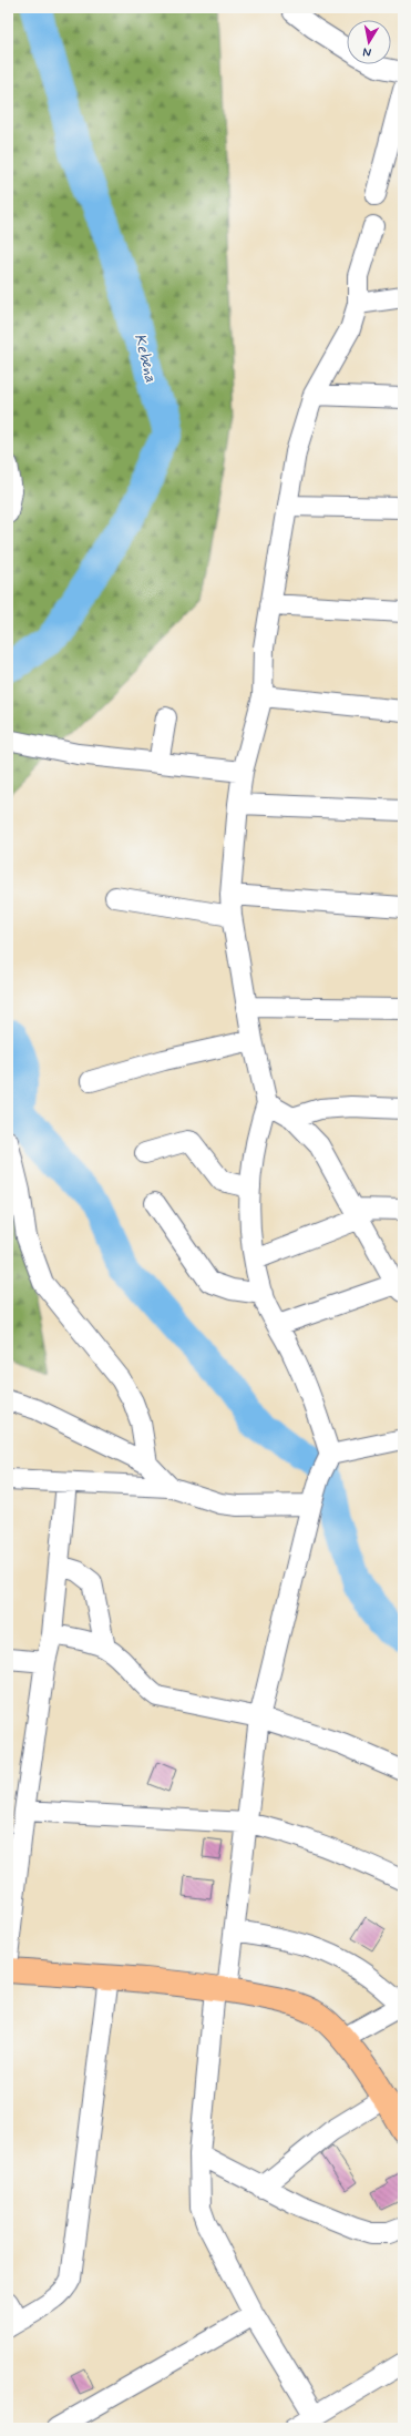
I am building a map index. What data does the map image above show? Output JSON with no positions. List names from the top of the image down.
{
  "water": ["Kebena"],
  "north": "bottom"
}
